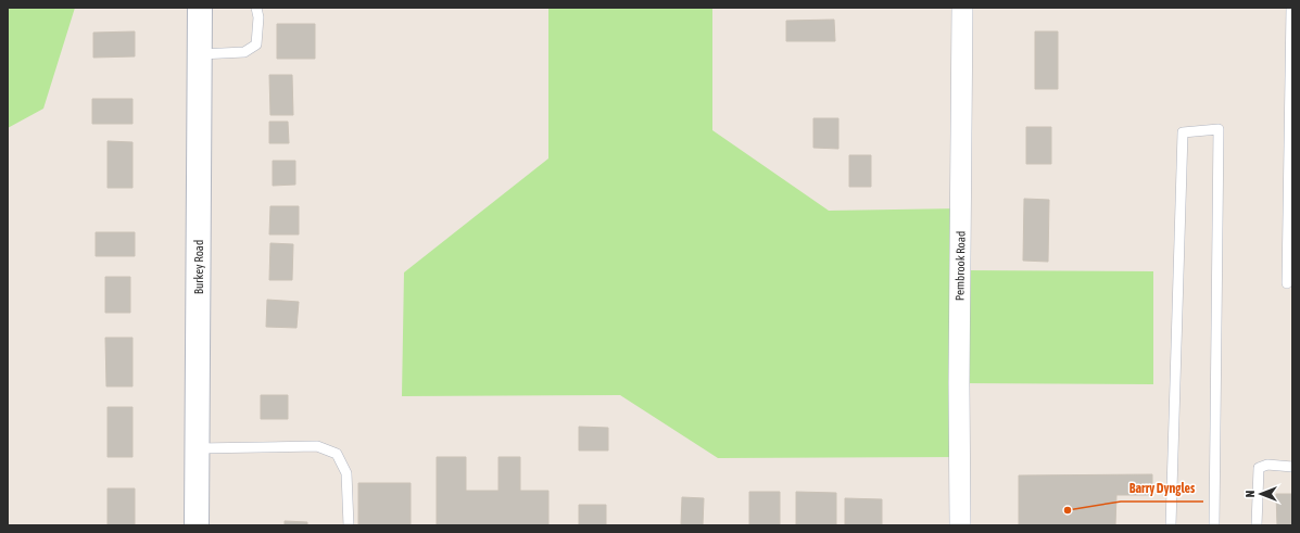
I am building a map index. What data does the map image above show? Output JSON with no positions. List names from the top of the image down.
{
  "streets": {
    "street": ["Pembrook Road", "Burkey Road"]
  },
  "places": ["Barry Dyngles"],
  "north": "left"
}
